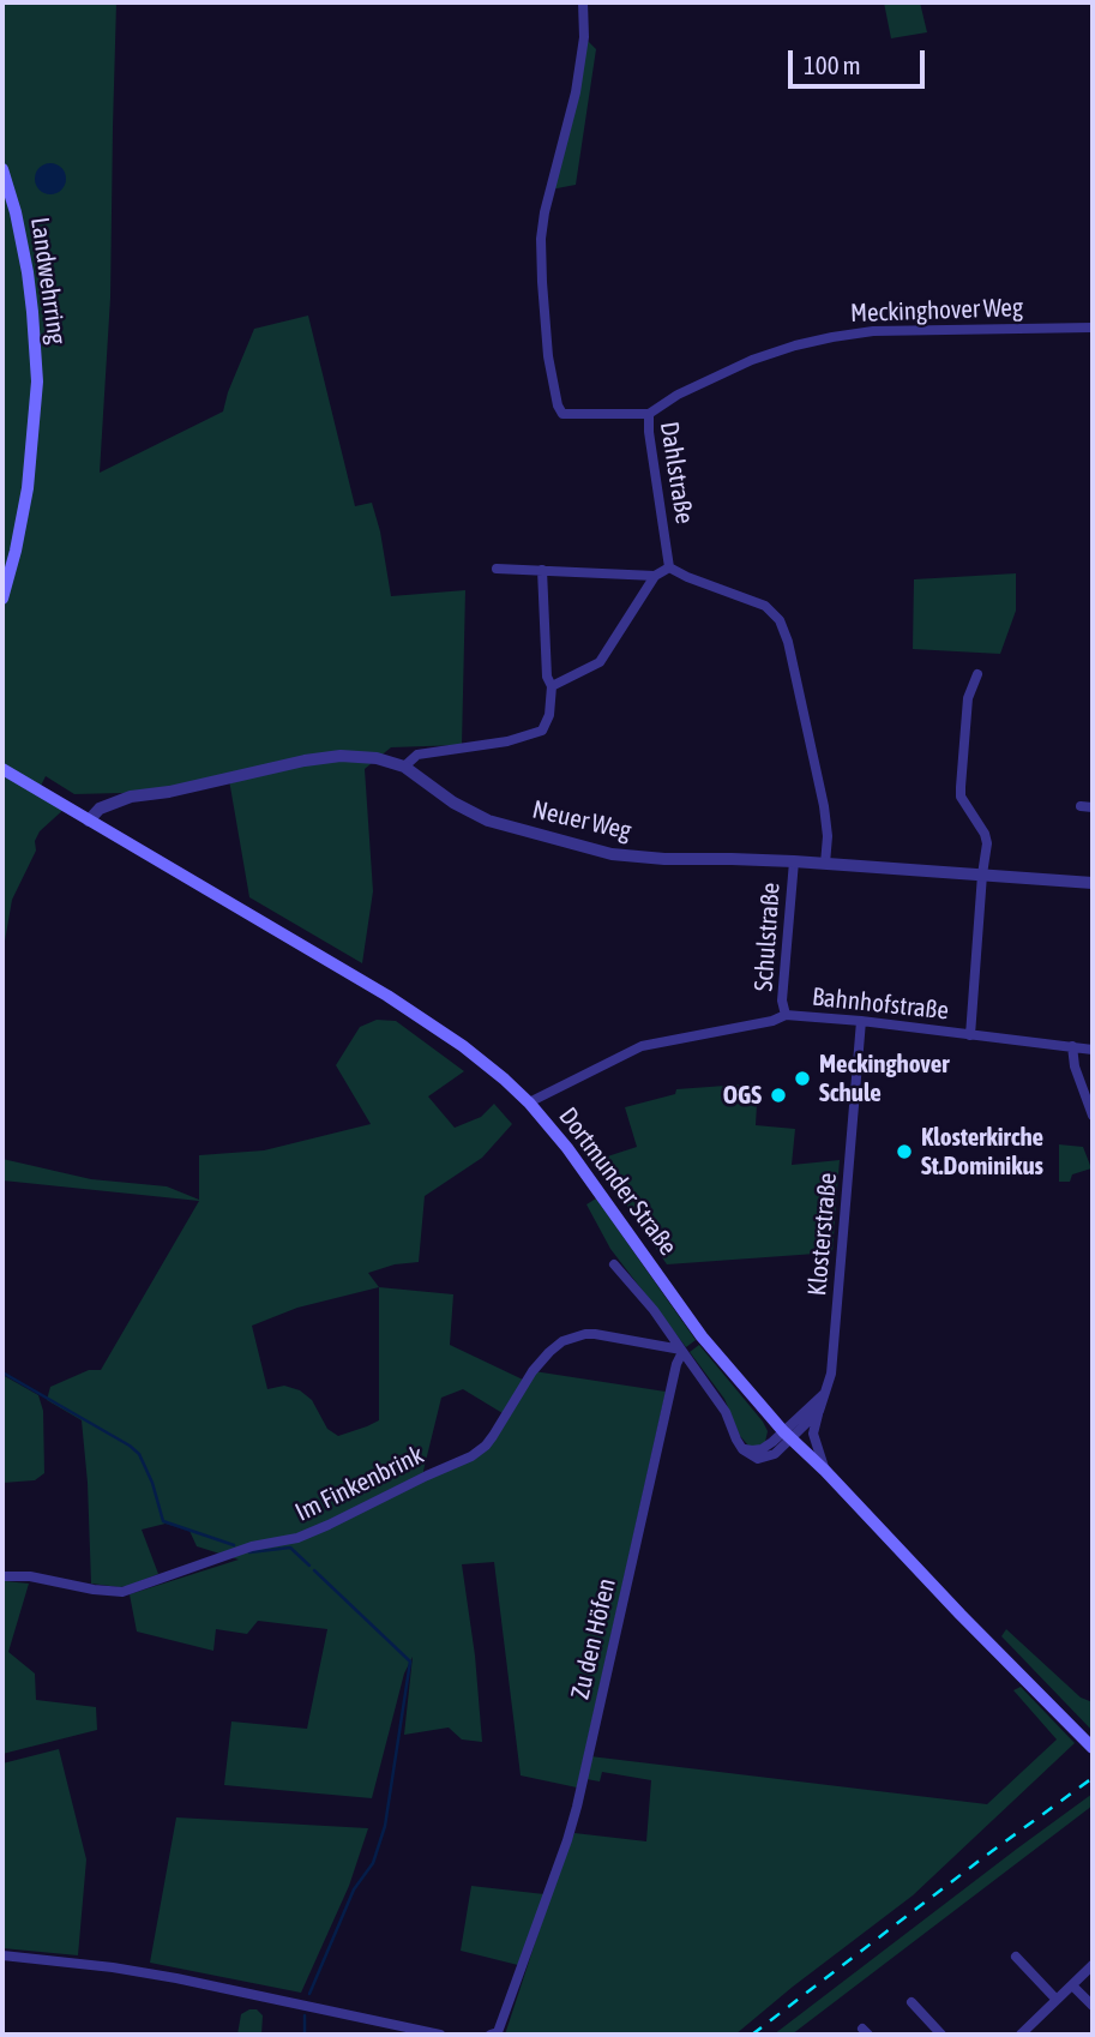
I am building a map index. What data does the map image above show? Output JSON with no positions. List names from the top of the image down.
{
  "streets": {
    "main road": ["Landwehrring", "Dortmunder Straße"],
    "street": [
      "Meckinghover Weg",
      "Dahlstraße",
      "Neuer Weg",
      "Schulstraße",
      "Bahnhofstraße",
      "Klosterstraße",
      "Im Finkenbrink",
      "Zu den Höfen"
    ]
  },
  "crossings": [
    ["Meckinghover Weg", "Dahlstraße"],
    ["Neuer Weg", "Schulstraße"],
    ["Neuer Weg", "Dortmunder Straße"],
    ["Schulstraße", "Bahnhofstraße"],
    ["Bahnhofstraße", "Dortmunder Straße"],
    ["Bahnhofstraße", "Klosterstraße"],
    ["Im Finkenbrink", "Zu den Höfen"]
  ],
  "places": ["Meckinghover Schule", "OGS", "Klosterkirche St.Dominikus"],
  "scale_bar": "100 m"
}
